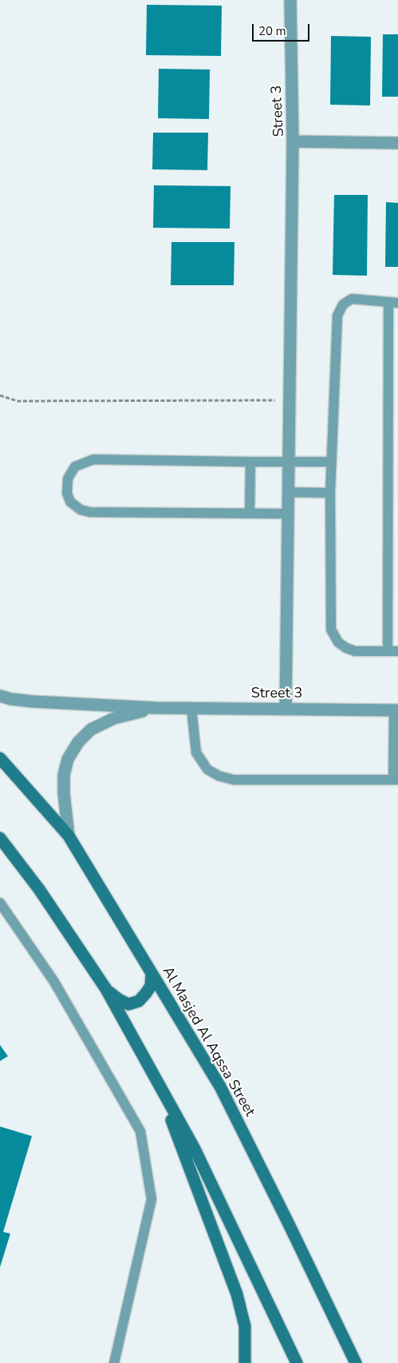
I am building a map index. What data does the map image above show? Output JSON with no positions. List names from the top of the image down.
{
  "streets": {
    "main road": ["Al Masjed Al Aqssa Street"],
    "street": ["Street 3"]
  },
  "crossings": [
    ["Street 3", "Al Masjed Al Aqssa Street"]
  ],
  "scale_bar": "20 m"
}
